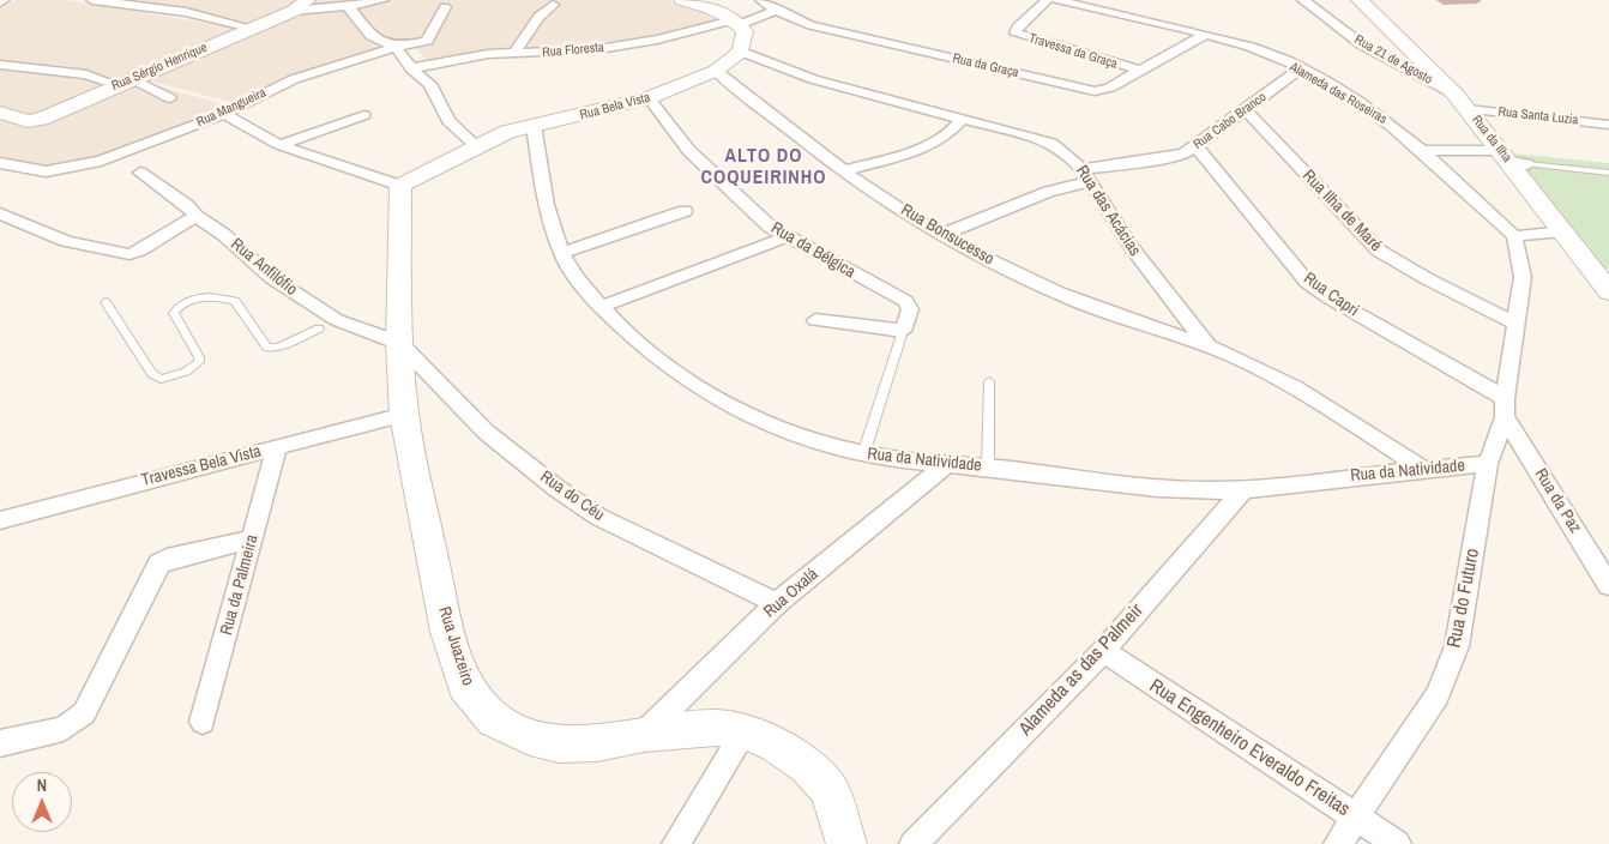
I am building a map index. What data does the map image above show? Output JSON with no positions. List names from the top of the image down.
{
  "streets": {
    "main road": [
      "Rua Sérgio Henrique",
      "Rua Bela Vista",
      "Rua da Ilha",
      "Rua Juazeiro"
    ],
    "street": [
      "Rua Floresta",
      "Travessa da Graça",
      "Rua 21 de Agosto",
      "Rua da Graça",
      "Alameda das Roseiras",
      "Rua Mangueira",
      "Rua Santa Luzia",
      "Rua Cabo Branco",
      "Rua das Acácias",
      "Rua Ilha de Maré",
      "Rua Bonsucesso",
      "Rua da Bélgica",
      "Rua Anfilófio",
      "Rua Capri",
      "Rua da Natividade",
      "Travessa Bela Vista",
      "Rua do Céu",
      "Rua da Paz",
      "Rua da Palmeira",
      "Rua Oxalá",
      "Rua do Futuro",
      "Alameda as das Palmeir",
      "Rua Engenheiro Everaldo Freitas"
    ]
  },
  "crossings": [
    ["Travessa da Graça", "Rua da Graça"],
    ["Rua 21 de Agosto", "Rua Santa Luzia"],
    ["Rua 21 de Agosto", "Rua da Ilha"],
    ["Rua da Graça", "Alameda das Roseiras"],
    ["Alameda das Roseiras", "Rua Cabo Branco"],
    ["Rua Bela Vista", "Rua das Acácias"],
    ["Rua Bela Vista", "Rua Bonsucesso"],
    ["Rua Bela Vista", "Rua da Bélgica"],
    ["Rua Bela Vista", "Rua da Natividade"],
    ["Rua Bela Vista", "Rua Juazeiro"],
    ["Rua Santa Luzia", "Rua da Ilha"],
    ["Rua Cabo Branco", "Rua das Acácias"],
    ["Rua Cabo Branco", "Rua Ilha de Maré"],
    ["Rua Cabo Branco", "Rua Bonsucesso"],
    ["Rua Cabo Branco", "Rua Capri"],
    ["Rua das Acácias", "Rua Bonsucesso"],
    ["Rua das Acácias", "Rua da Natividade"],
    ["Rua Anfilófio", "Rua do Céu"],
    ["Rua Anfilófio", "Rua Juazeiro"],
    ["Rua Capri", "Rua da Paz"],
    ["Rua da Natividade", "Rua Oxalá"],
    ["Rua da Natividade", "Rua do Futuro"],
    ["Rua da Natividade", "Alameda as das Palmeir"],
    ["Travessa Bela Vista", "Rua da Palmeira"],
    ["Travessa Bela Vista", "Rua Juazeiro"],
    ["Rua do Céu", "Rua Oxalá"],
    ["Rua do Céu", "Rua Juazeiro"],
    ["Rua Oxalá", "Rua Juazeiro"],
    ["Rua do Futuro", "Rua Engenheiro Everaldo Freitas"],
    ["Alameda as das Palmeir", "Rua Engenheiro Everaldo Freitas"]
  ],
  "districts": ["ALTO DO COQUEIRINHO"],
  "north": "top"
}
